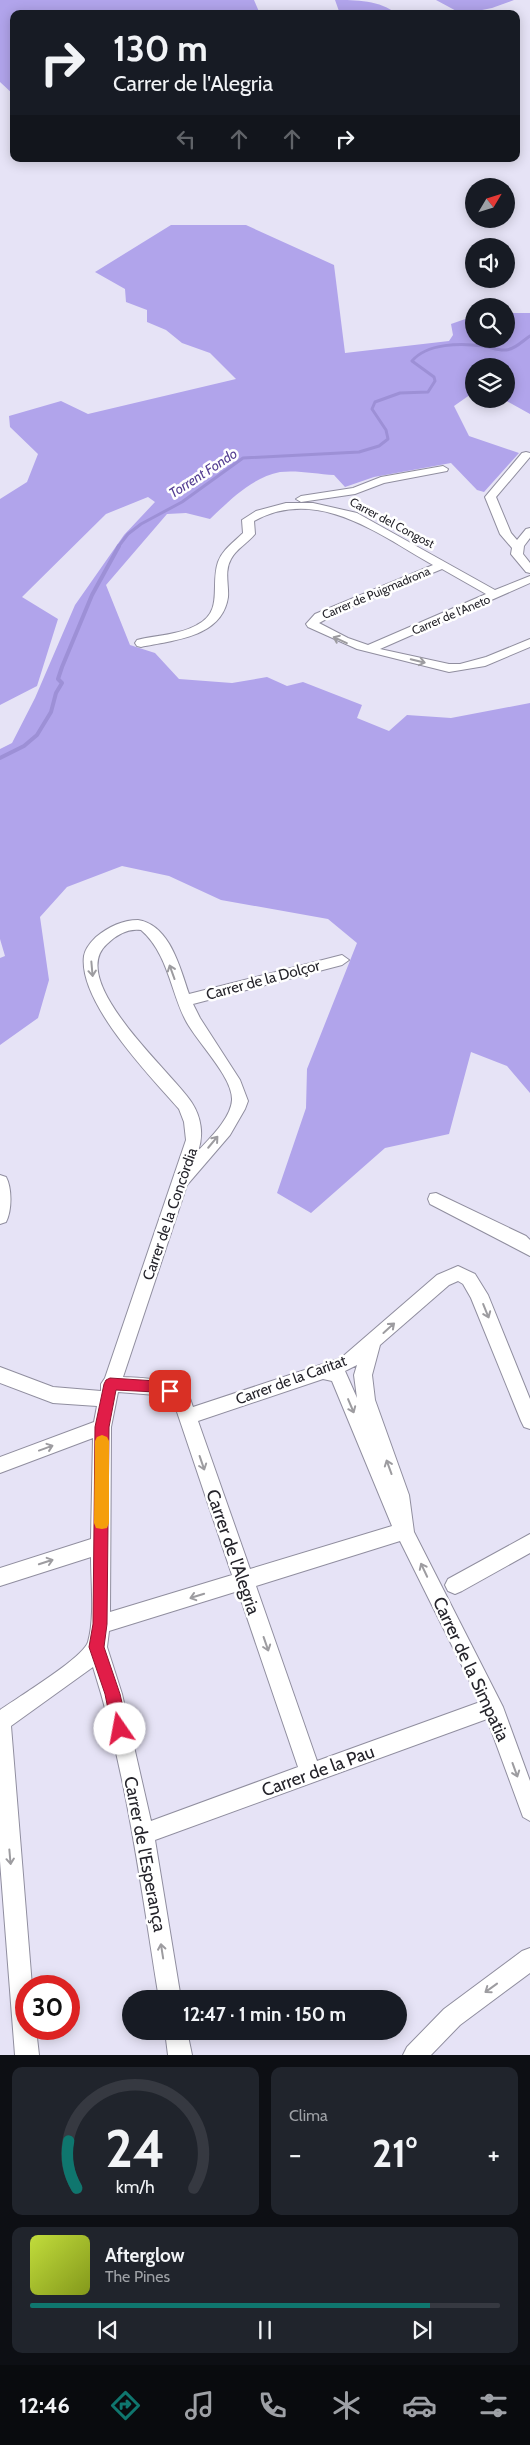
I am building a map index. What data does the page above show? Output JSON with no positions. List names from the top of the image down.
{
  "streets": {
    "street": [
      "Carrer del Congost",
      "Carrer de Puigmadrona",
      "Carrer de l'Aneto",
      "Carrer de la Dolçor",
      "Carrer de la Concòrdia",
      "Carrer de la Caritat",
      "Carrer de l'Alegria",
      "Carrer de la Simpatia",
      "Carrer de la Pau",
      "Carrer de l'Esperança"
    ]
  },
  "crossings": [
    ["Carrer del Congost", "Carrer de Puigmadrona"],
    ["Carrer del Congost", "Carrer de l'Aneto"],
    ["Carrer de Puigmadrona", "Carrer de l'Aneto"],
    ["Carrer de la Dolçor", "Carrer de la Concòrdia"],
    ["Carrer de la Concòrdia", "Carrer de l'Alegria"],
    ["Carrer de la Concòrdia", "Carrer de l'Esperança"],
    ["Carrer de la Caritat", "Carrer de l'Alegria"],
    ["Carrer de la Caritat", "Carrer de la Simpatia"],
    ["Carrer de l'Alegria", "Carrer de la Pau"],
    ["Carrer de l'Alegria", "Carrer de l'Esperança"],
    ["Carrer de la Simpatia", "Carrer de la Pau"],
    ["Carrer de la Pau", "Carrer de l'Esperança"]
  ],
  "one_way": ["Carrer de l'Alegria"],
  "water": ["Torrent Fondo"],
  "north": "top right",
  "page": {
    "turn": ["130 m", "Carrer de l'Alegria"],
    "limit": "30",
    "trip": "12:47 · 1 min · 150 m",
    "tile": "Clima",
    "heat": ["−", "21°", "+"],
    "song": ["Afterglow", "The Pines"],
    "tabs": "12:46",
    "gauge": ["24", "km/h"]
  }
}
